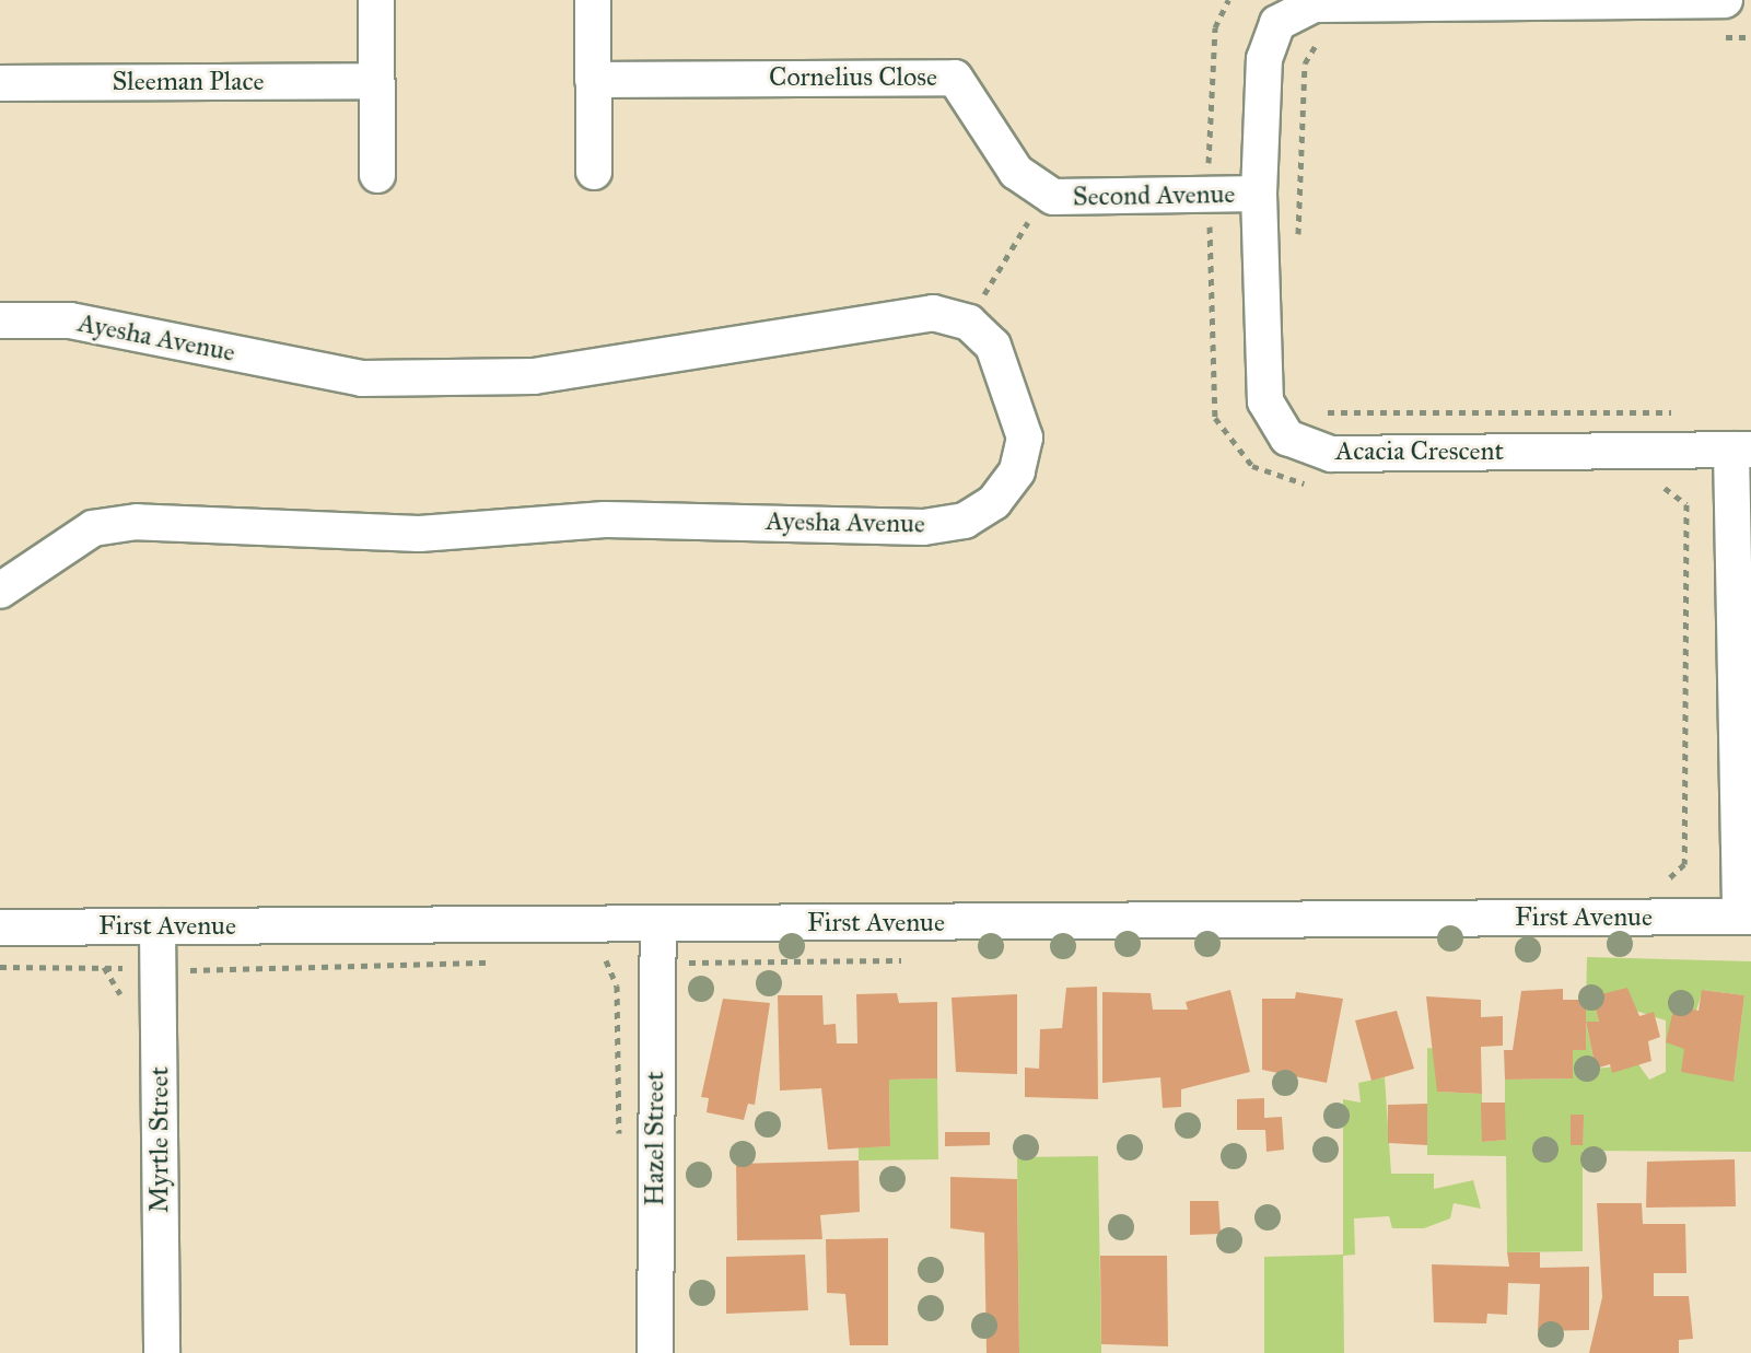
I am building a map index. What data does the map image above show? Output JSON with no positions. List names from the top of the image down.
{
  "streets": {
    "street": [
      "Cornelius Close",
      "Sleeman Place",
      "Second Avenue",
      "Ayesha Avenue",
      "Acacia Crescent",
      "First Avenue",
      "Hazel Street",
      "Myrtle Street"
    ]
  },
  "crossings": [
    ["Cornelius Close", "Second Avenue"],
    ["Second Avenue", "Acacia Crescent"],
    ["First Avenue", "Hazel Street"],
    ["First Avenue", "Myrtle Street"]
  ]
}
